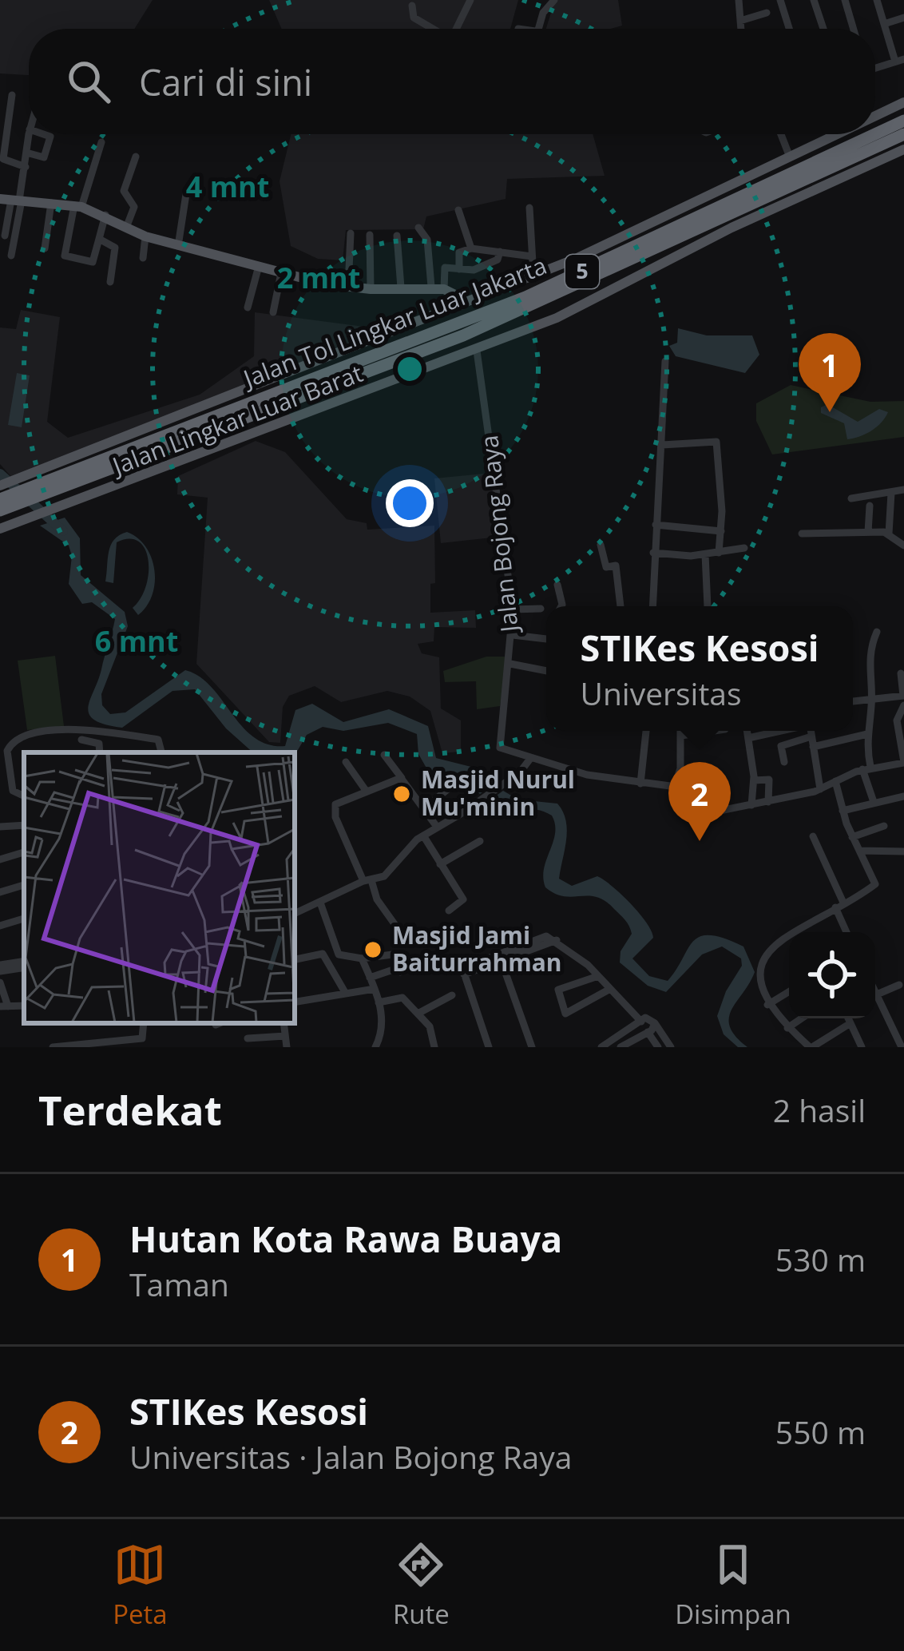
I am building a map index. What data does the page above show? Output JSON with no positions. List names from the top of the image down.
{
  "streets": {
    "highway": ["5", "Jalan Tol Lingkar Luar Jakarta"],
    "main road": ["Jalan Lingkar Luar Barat"],
    "street": ["Jalan Bojong Raya"]
  },
  "crossings": [
    ["Jalan Lingkar Luar Barat", "Jalan Bojong Raya"]
  ],
  "places": ["Masjid Nurul Mu'minin", "Masjid Jami Baiturrahman"],
  "page": {
    "search": "Cari di sini",
    "pins": ["1", "2"],
    "popup": ["STIKes Kesosi", "Universitas"],
    "heading": ["Terdekat", "2 hasil"],
    "list": [
      {
        "mark": "1",
        "name": "Hutan Kota Rawa Buaya",
        "note": "Taman",
        "value": "530 m"
      },
      {
        "mark": "2",
        "name": "STIKes Kesosi",
        "note": "Universitas · Jalan Bojong Raya",
        "value": "550 m"
      }
    ],
    "nav": ["Peta", "Rute", "Disimpan"]
  },
  "rings": ["4 mnt", "2 mnt", "6 mnt"]
}
